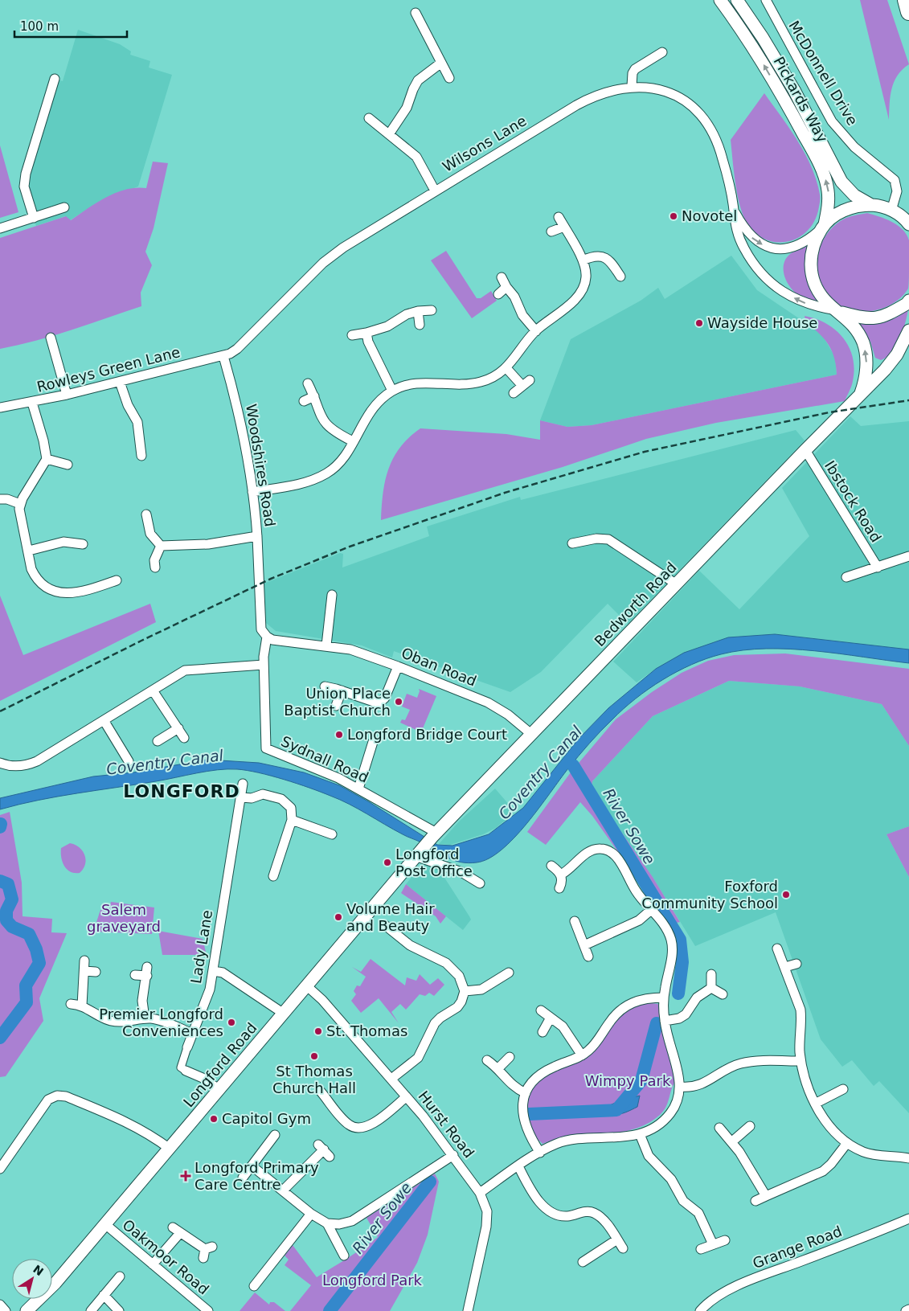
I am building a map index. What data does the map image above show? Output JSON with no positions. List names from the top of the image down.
{
  "streets": {
    "main road": ["Pickards Way", "Bedworth Road", "Longford Road"],
    "street": [
      "McDonnell Drive",
      "Wilsons Lane",
      "Rowleys Green Lane",
      "Woodshires Road",
      "Ibstock Road",
      "Oban Road",
      "Sydnall Road",
      "Lady Lane",
      "Hurst Road",
      "Grange Road",
      "Oakmoor Road"
    ]
  },
  "crossings": [
    ["Pickards Way", "Wilsons Lane"],
    ["Wilsons Lane", "Rowleys Green Lane"],
    ["Wilsons Lane", "Woodshires Road"],
    ["Rowleys Green Lane", "Woodshires Road"],
    ["Woodshires Road", "Sydnall Road"],
    ["Ibstock Road", "Bedworth Road"],
    ["Bedworth Road", "Oban Road"],
    ["Bedworth Road", "Sydnall Road"],
    ["Bedworth Road", "Longford Road"],
    ["Oban Road", "Sydnall Road"],
    ["Sydnall Road", "Longford Road"],
    ["Lady Lane", "Longford Road"],
    ["Longford Road", "Hurst Road"],
    ["Longford Road", "Oakmoor Road"]
  ],
  "districts": ["LONGFORD"],
  "water": ["Coventry Canal", "River Sowe"],
  "parks": ["Salem graveyard", "Wimpy Park", "Longford Park"],
  "places": {
    "other": [
      "Novotel",
      "Wayside House",
      "Union Place Baptist Church",
      "Longford Bridge Court",
      "Longford Post Office",
      "Foxford Community School",
      "Volume Hair and Beauty",
      "Premier Longford Conveniences",
      "St. Thomas",
      "St Thomas Church Hall",
      "Capitol Gym"
    ],
    "health": ["Longford Primary Care Centre"]
  },
  "scale_bar": "100 m",
  "north": "top right"
}
